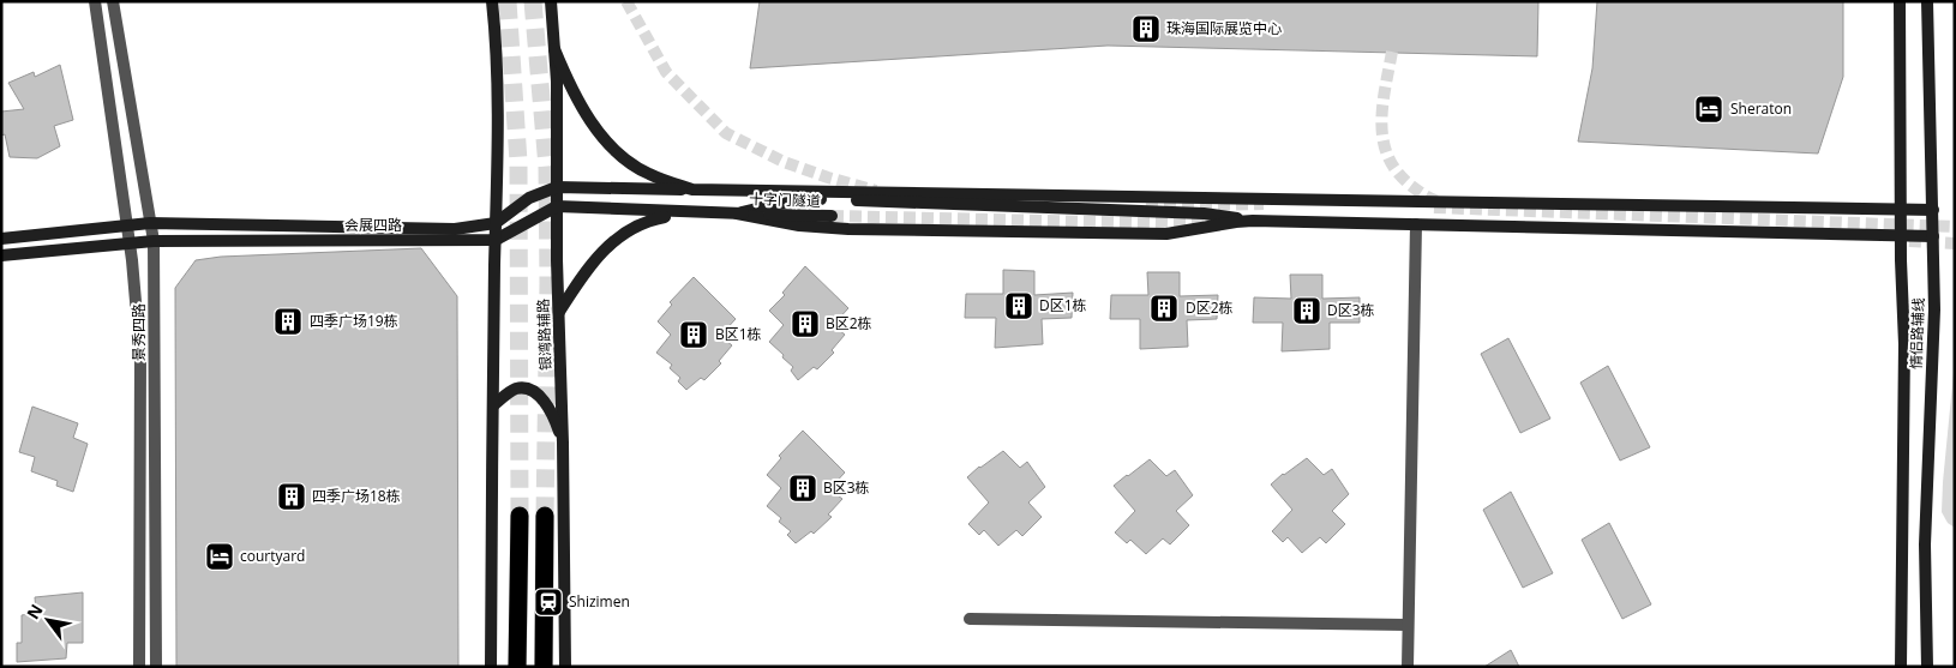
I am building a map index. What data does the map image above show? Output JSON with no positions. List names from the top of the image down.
{
  "streets": {
    "main road": [
      "十字门隧道",
      "会展四路",
      "情侣路辅线",
      "银湾路辅路"
    ],
    "street": ["景秀四路"]
  },
  "crossings": [
    ["会展四路", "景秀四路"],
    ["会展四路", "银湾路辅路"]
  ],
  "places": {
    "building": [
      "珠海国际展览中心",
      "D区1栋",
      "D区2栋",
      "D区3栋",
      "四季广场19栋",
      "B区2栋",
      "B区1栋",
      "B区3栋",
      "四季广场18栋"
    ],
    "hotel": ["Sheraton", "courtyard"],
    "station": ["Shizimen"]
  },
  "north": "top left"
}
